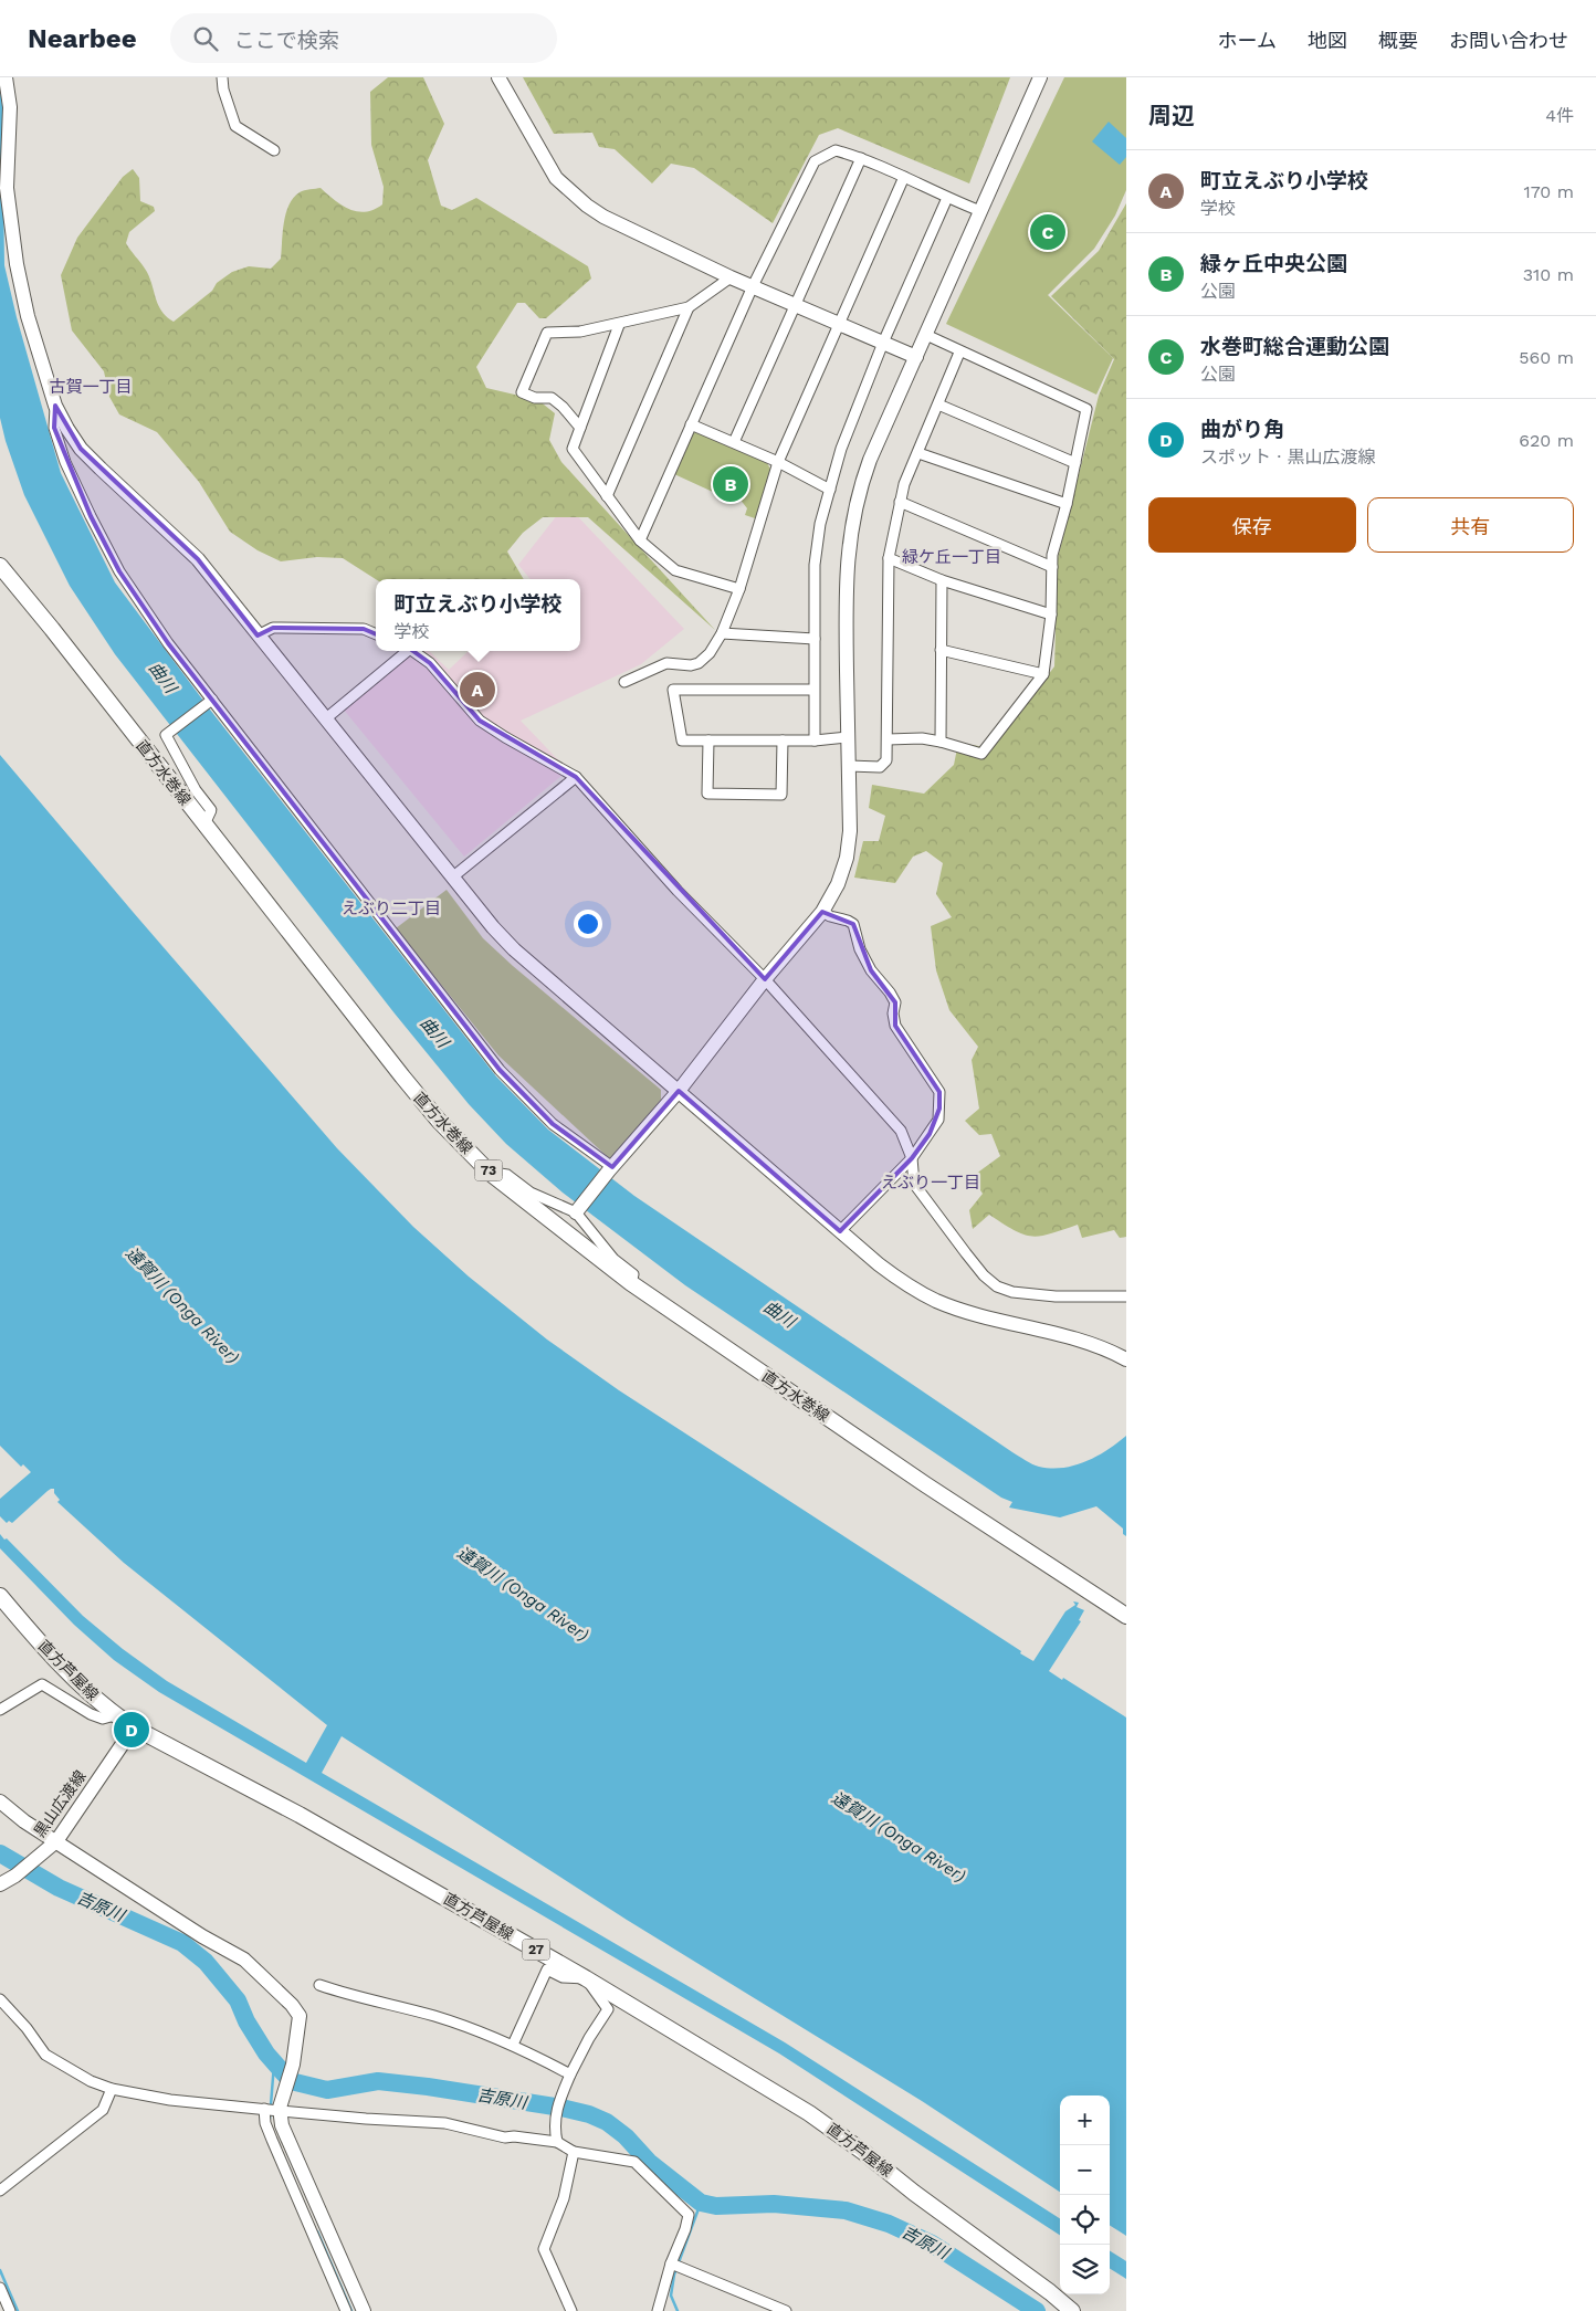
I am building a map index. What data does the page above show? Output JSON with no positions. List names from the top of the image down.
{
  "streets": {
    "main road": [
      "直方水巻線",
      "73",
      "直方芦屋線",
      "27"
    ],
    "street": ["黒山広渡線"]
  },
  "crossings": [
    ["直方芦屋線", "黒山広渡線"]
  ],
  "districts": [
    "古賀一丁目",
    "緑ケ丘一丁目",
    "えぶり二丁目",
    "えぶり一丁目"
  ],
  "water": ["曲川", "遠賀川 (Onga River)", "吉原川"],
  "page": {
    "header": "Nearbee",
    "search": "ここで検索",
    "nav": [
      "ホーム",
      "地図",
      "概要",
      "お問い合わせ"
    ],
    "heading": ["周辺", "4件"],
    "list": [
      {
        "mark": "A",
        "name": "町立えぶり小学校",
        "note": "学校",
        "value": "170 m"
      },
      {
        "mark": "B",
        "name": "緑ヶ丘中央公園",
        "note": "公園",
        "value": "310 m"
      },
      {
        "mark": "C",
        "name": "水巻町総合運動公園",
        "note": "公園",
        "value": "560 m"
      },
      {
        "mark": "D",
        "name": "曲がり角",
        "note": "スポット · 黒山広渡線",
        "value": "620 m"
      }
    ],
    "pins": [
      "C",
      "B",
      "A",
      "D"
    ],
    "buttons": ["保存", "共有"],
    "popup": ["町立えぶり小学校", "学校"],
    "map_buttons": ["+", "−"]
  }
}
